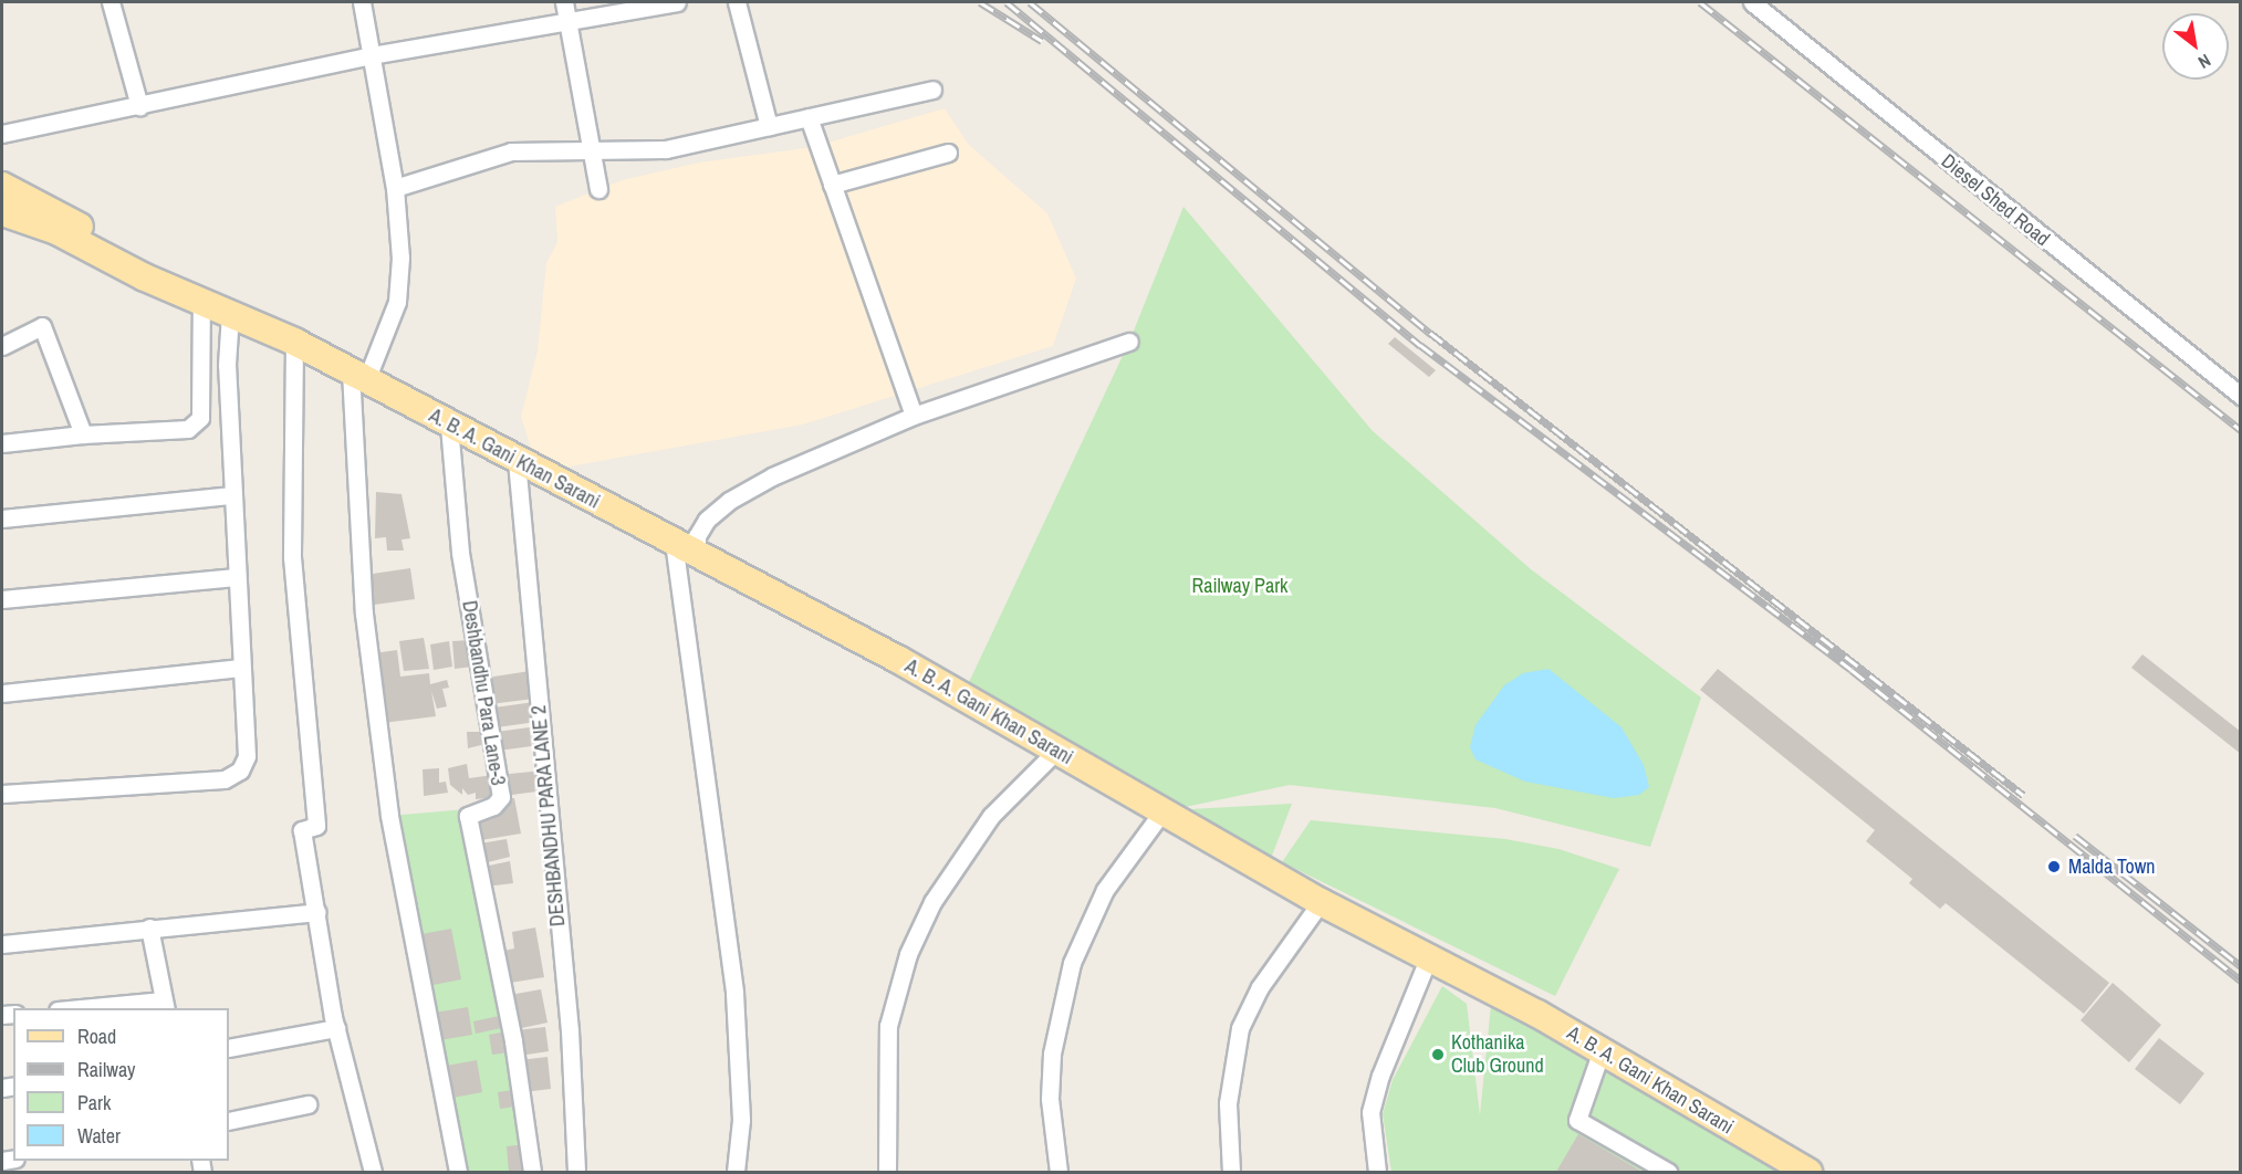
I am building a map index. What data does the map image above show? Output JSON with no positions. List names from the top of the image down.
{
  "streets": {
    "main road": ["A. B. A. Gani Khan Sarani"],
    "street": ["Diesel Shed Road", "Deshbandhu Para Lane-3", "DESHBANDHU PARA LANE 2"]
  },
  "crossings": [
    ["A. B. A. Gani Khan Sarani", "Deshbandhu Para Lane-3"],
    ["A. B. A. Gani Khan Sarani", "DESHBANDHU PARA LANE 2"]
  ],
  "parks": ["Railway Park"],
  "places": ["Malda Town", "Kothanika Club Ground"],
  "legend": [
    "Road",
    "Railway",
    "Park",
    "Water"
  ],
  "north": "bottom right"
}
